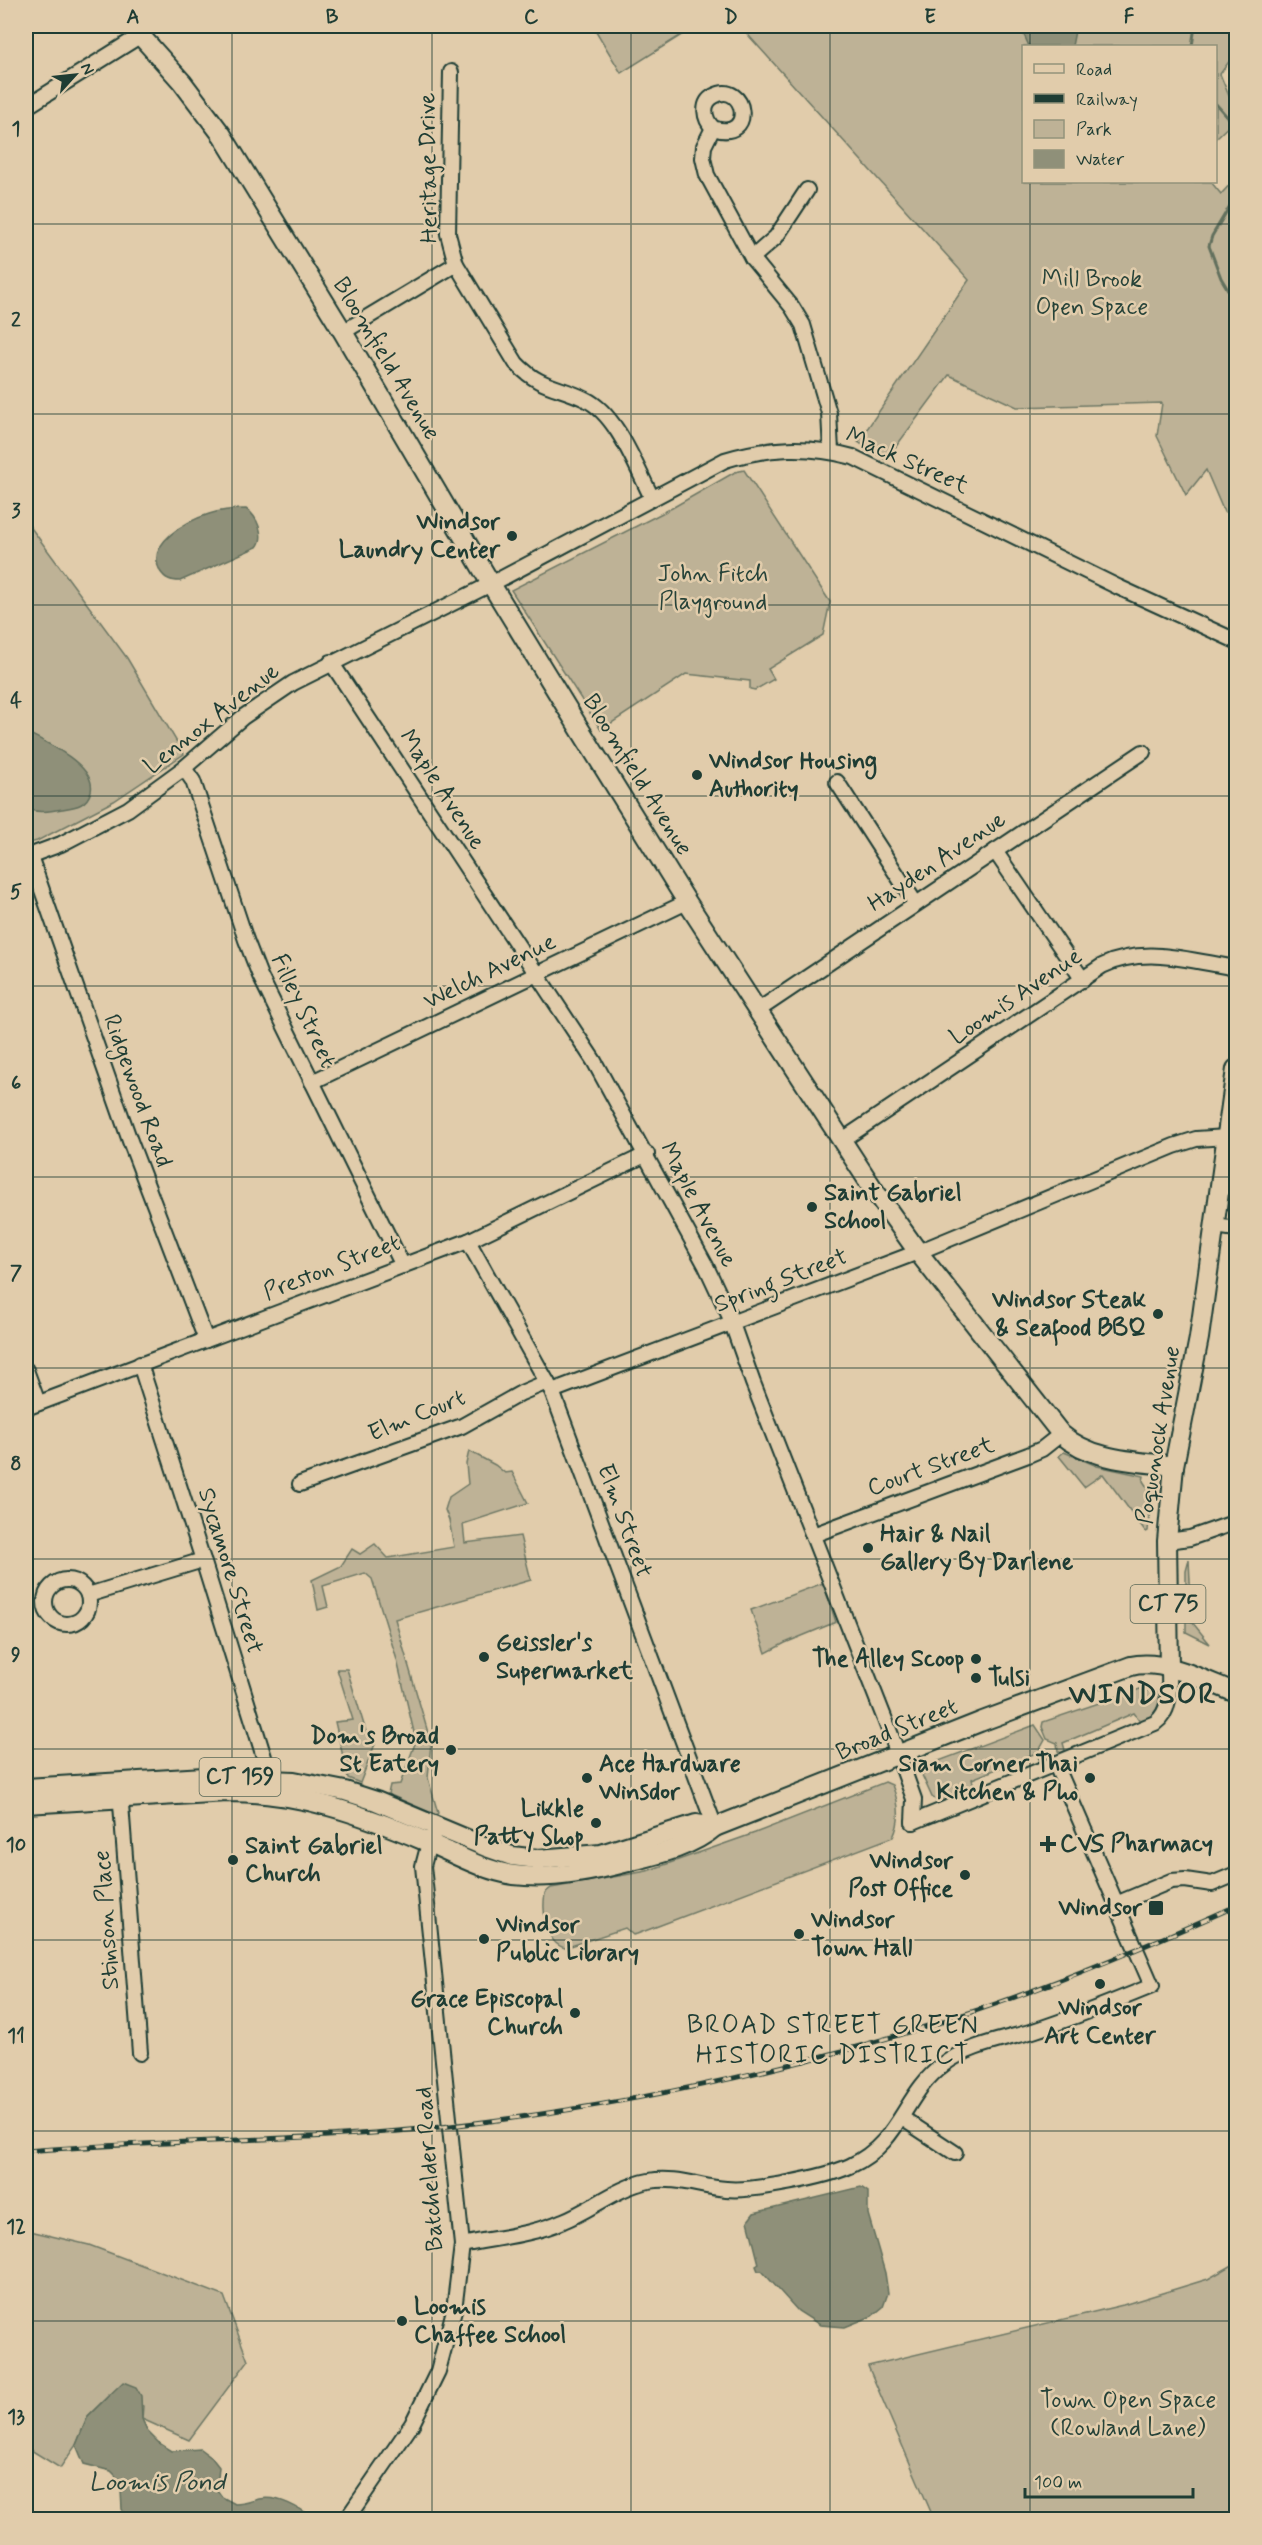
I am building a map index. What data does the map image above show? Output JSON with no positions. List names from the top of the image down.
{
  "streets": {
    "main road": [
      "Bloomfield Avenue",
      "Poquonock Avenue",
      "CT 75",
      "Broad Street",
      "CT 159"
    ],
    "street": [
      "Heritage Drive",
      "Mack Street",
      "Lennox Avenue",
      "Maple Avenue",
      "Hayden Avenue",
      "Welch Avenue",
      "Loomis Avenue",
      "Filley Street",
      "Ridgewood Road",
      "Preston Street",
      "Spring Street",
      "Elm Court",
      "Court Street",
      "Elm Street",
      "Sycamore Street",
      "Stinson Place",
      "Batchelder Road"
    ]
  },
  "crossings": [
    ["Heritage Drive", "Bloomfield Avenue"],
    ["Heritage Drive", "Mack Street"],
    ["Bloomfield Avenue", "Mack Street"],
    ["Bloomfield Avenue", "Lennox Avenue"],
    ["Bloomfield Avenue", "Hayden Avenue"],
    ["Bloomfield Avenue", "Welch Avenue"],
    ["Bloomfield Avenue", "Loomis Avenue"],
    ["Bloomfield Avenue", "Spring Street"],
    ["Bloomfield Avenue", "Poquonock Avenue"],
    ["Bloomfield Avenue", "Court Street"],
    ["Mack Street", "Lennox Avenue"],
    ["Lennox Avenue", "Maple Avenue"],
    ["Lennox Avenue", "Filley Street"],
    ["Lennox Avenue", "Ridgewood Road"],
    ["Maple Avenue", "Welch Avenue"],
    ["Maple Avenue", "Preston Street"],
    ["Maple Avenue", "Spring Street"],
    ["Maple Avenue", "Court Street"],
    ["Maple Avenue", "Broad Street"],
    ["Welch Avenue", "Filley Street"],
    ["Filley Street", "Preston Street"],
    ["Ridgewood Road", "Preston Street"],
    ["Preston Street", "Elm Street"],
    ["Preston Street", "Sycamore Street"],
    ["Spring Street", "Elm Court"],
    ["Spring Street", "Poquonock Avenue"],
    ["Spring Street", "Elm Street"],
    ["Elm Court", "Elm Street"],
    ["Poquonock Avenue", "Broad Street"],
    ["Poquonock Avenue", "CT 159"],
    ["Elm Street", "Broad Street"],
    ["Sycamore Street", "Broad Street"],
    ["Broad Street", "CT 159"],
    ["Broad Street", "Stinson Place"],
    ["Broad Street", "Batchelder Road"]
  ],
  "districts": ["WINDSOR", "BROAD STREET GREEN HISTORIC DISTRICT"],
  "water": ["Loomis Pond"],
  "parks": ["Mill Brook Open Space", "John Fitch Playground", "Town Open Space (Rowland Lane)"],
  "places": {
    "other": [
      "Windsor Laundry Center",
      "Windsor Housing Authority",
      "Saint Gabriel School",
      "Windsor Steak & Seafood BBQ",
      "Hair & Nail Gallery By Darlene",
      "Geissler's Supermarket",
      "The Alley Scoop",
      "Tulsi",
      "Dom's Broad St Eatery",
      "Ace Hardware Winsdor",
      "Siam Corner Thai Kitchen & Pho",
      "Likkle Patty Shop",
      "Saint Gabriel Church",
      "Windsor Post Office",
      "Windsor Town Hall",
      "Windsor Public Library",
      "Windsor Art Center",
      "Grace Episcopal Church",
      "Loomis Chaffee School"
    ],
    "health": ["CVS Pharmacy"],
    "transit": ["Windsor"]
  },
  "legend": [
    "Road",
    "Railway",
    "Park",
    "Water"
  ],
  "scale_bar": "100 m",
  "north": "top right",
  "grid": {
    "columns": [
      "A",
      "B",
      "C",
      "D",
      "E",
      "F"
    ],
    "rows": [
      "1",
      "2",
      "3",
      "4",
      "5",
      "6",
      "7",
      "8",
      "9",
      "10",
      "11",
      "12",
      "13"
    ]
  }
}
